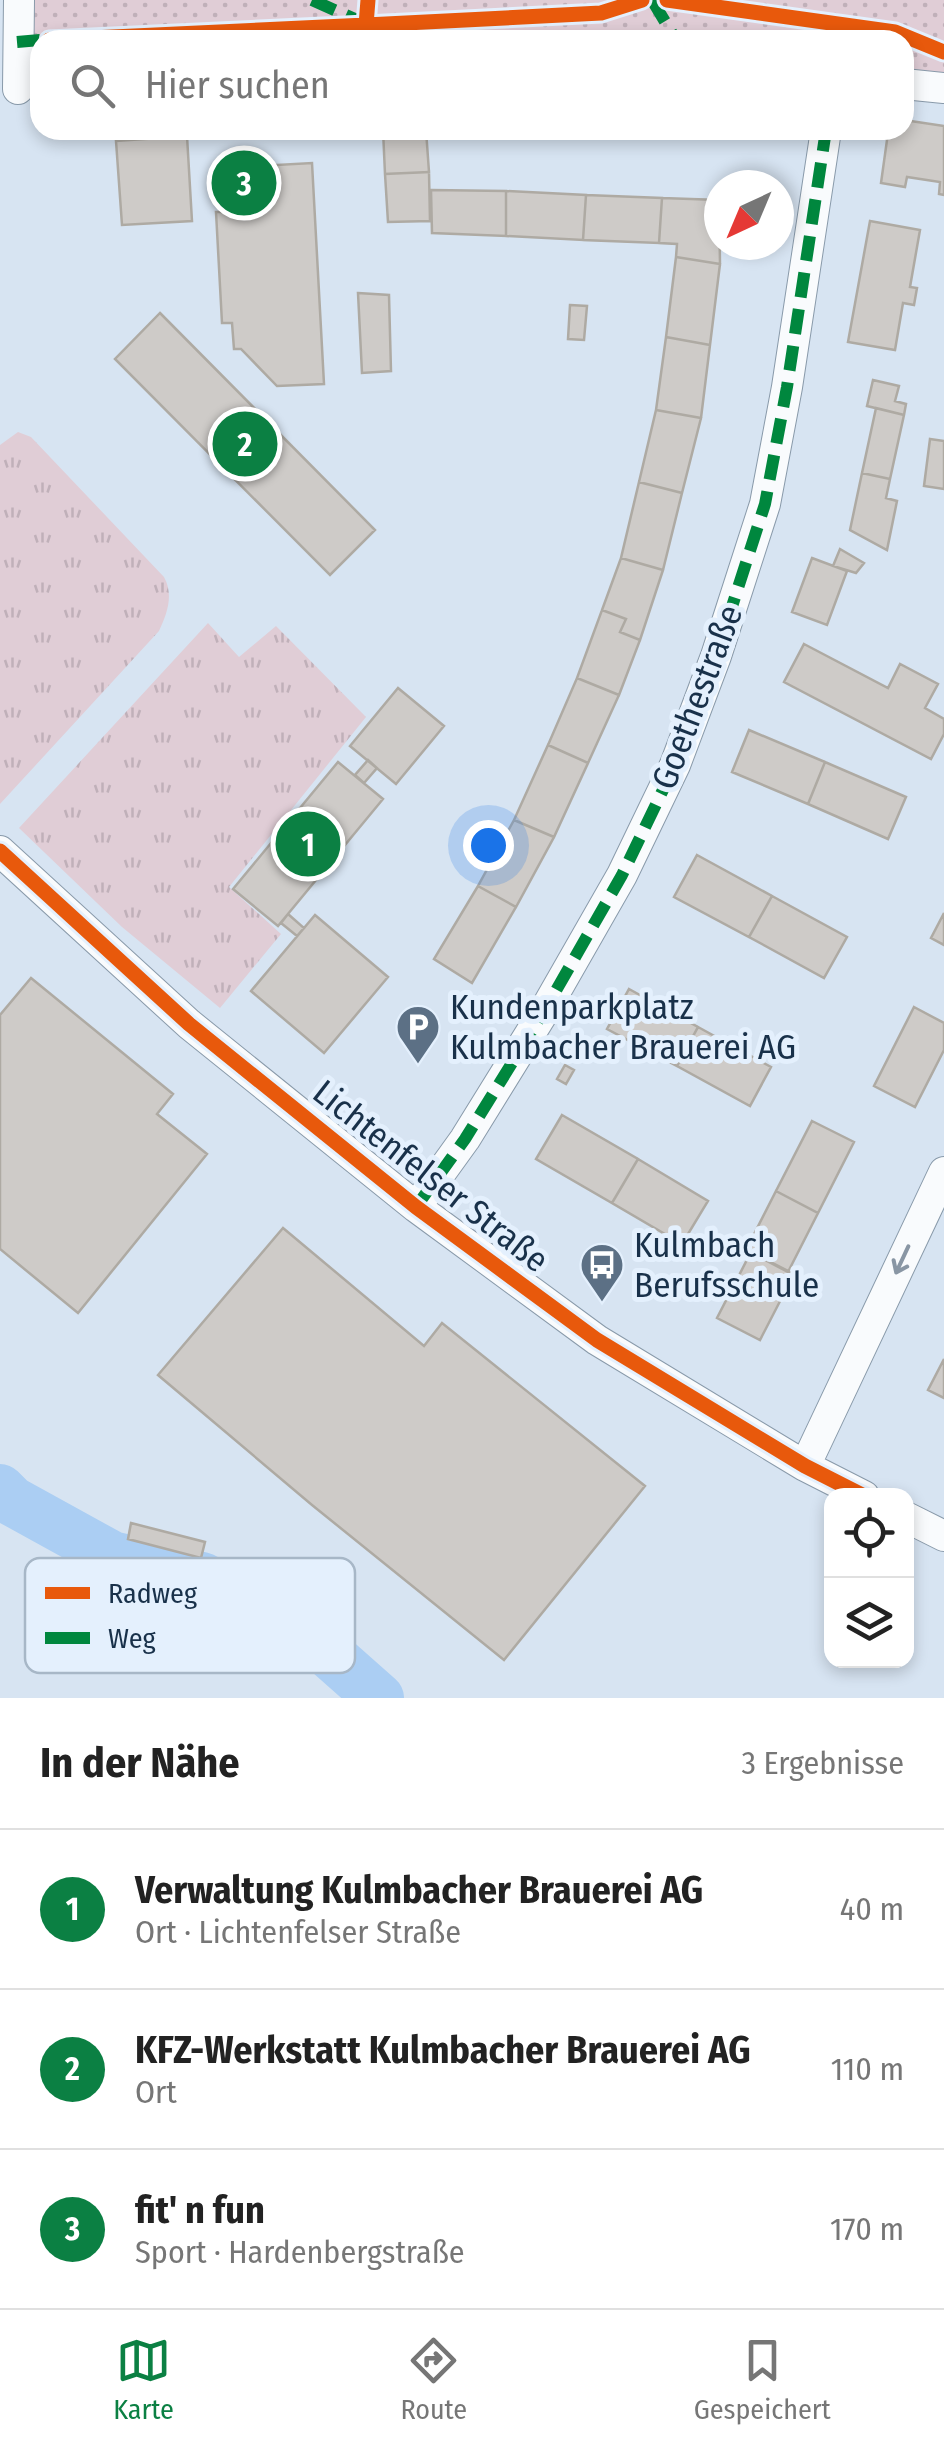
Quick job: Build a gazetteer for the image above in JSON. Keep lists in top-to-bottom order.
{
  "streets": {
    "street": ["Goethestraße", "Lichtenfelser Straße"]
  },
  "crossings": [
    ["Goethestraße", "Lichtenfelser Straße"]
  ],
  "places": {
    "parking": ["Kundenparkplatz Kulmbacher Brauerei AG"],
    "bus stop": ["Kulmbach Berufsschule"]
  },
  "legend": ["Radweg", "Weg"],
  "north": "bottom left",
  "page": {
    "search": "Hier suchen",
    "pins": ["3", "2", "1"],
    "heading": ["In der Nähe", "3 Ergebnisse"],
    "list": [
      {
        "mark": "1",
        "name": "Verwaltung Kulmbacher Brauerei AG",
        "note": "Ort · Lichtenfelser Straße",
        "value": "40 m"
      },
      {
        "mark": "2",
        "name": "KFZ-Werkstatt Kulmbacher Brauerei AG",
        "note": "Ort",
        "value": "110 m"
      },
      {
        "mark": "3",
        "name": "fit' n fun",
        "note": "Sport · Hardenbergstraße",
        "value": "170 m"
      }
    ],
    "nav": ["Karte", "Route", "Gespeichert"]
  }
}
